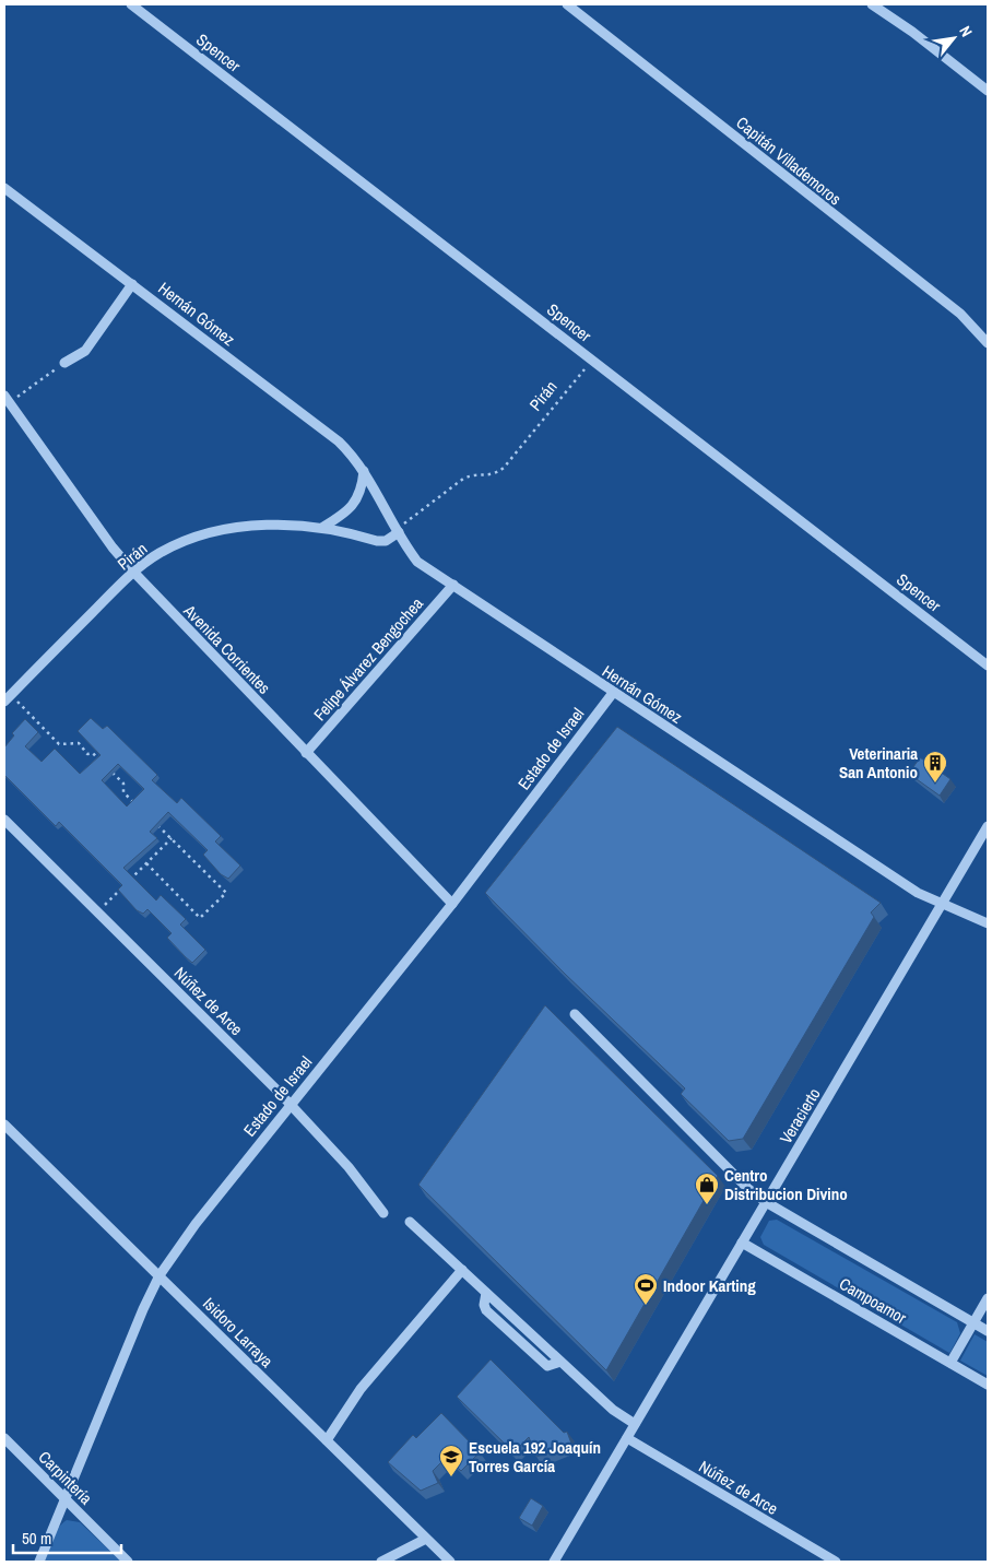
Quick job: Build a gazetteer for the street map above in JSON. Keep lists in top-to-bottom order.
{
  "streets": {
    "street": [
      "Spencer",
      "Capitán Villademoros",
      "Hernán Gómez",
      "Pirán",
      "Avenida Corrientes",
      "Felipe Álvarez Bengochea",
      "Estado de Israel",
      "Núñez de Arce",
      "Veracierto",
      "Campoamor",
      "Isidoro Larraya",
      "Carpintería"
    ]
  },
  "crossings": [
    ["Spencer", "Pirán"],
    ["Hernán Gómez", "Pirán"],
    ["Hernán Gómez", "Felipe Álvarez Bengochea"],
    ["Hernán Gómez", "Estado de Israel"],
    ["Hernán Gómez", "Veracierto"],
    ["Pirán", "Avenida Corrientes"],
    ["Avenida Corrientes", "Felipe Álvarez Bengochea"],
    ["Avenida Corrientes", "Estado de Israel"],
    ["Estado de Israel", "Núñez de Arce"],
    ["Estado de Israel", "Isidoro Larraya"],
    ["Estado de Israel", "Carpintería"],
    ["Núñez de Arce", "Veracierto"],
    ["Veracierto", "Campoamor"]
  ],
  "places": {
    "building": ["Veterinaria San Antonio"],
    "shop": ["Centro Distribucion Divino"],
    "sports": ["Indoor Karting"],
    "school or university": ["Escuela 192 Joaquín Torres García"]
  },
  "scale_bar": "50 m",
  "north": "top right"
}
